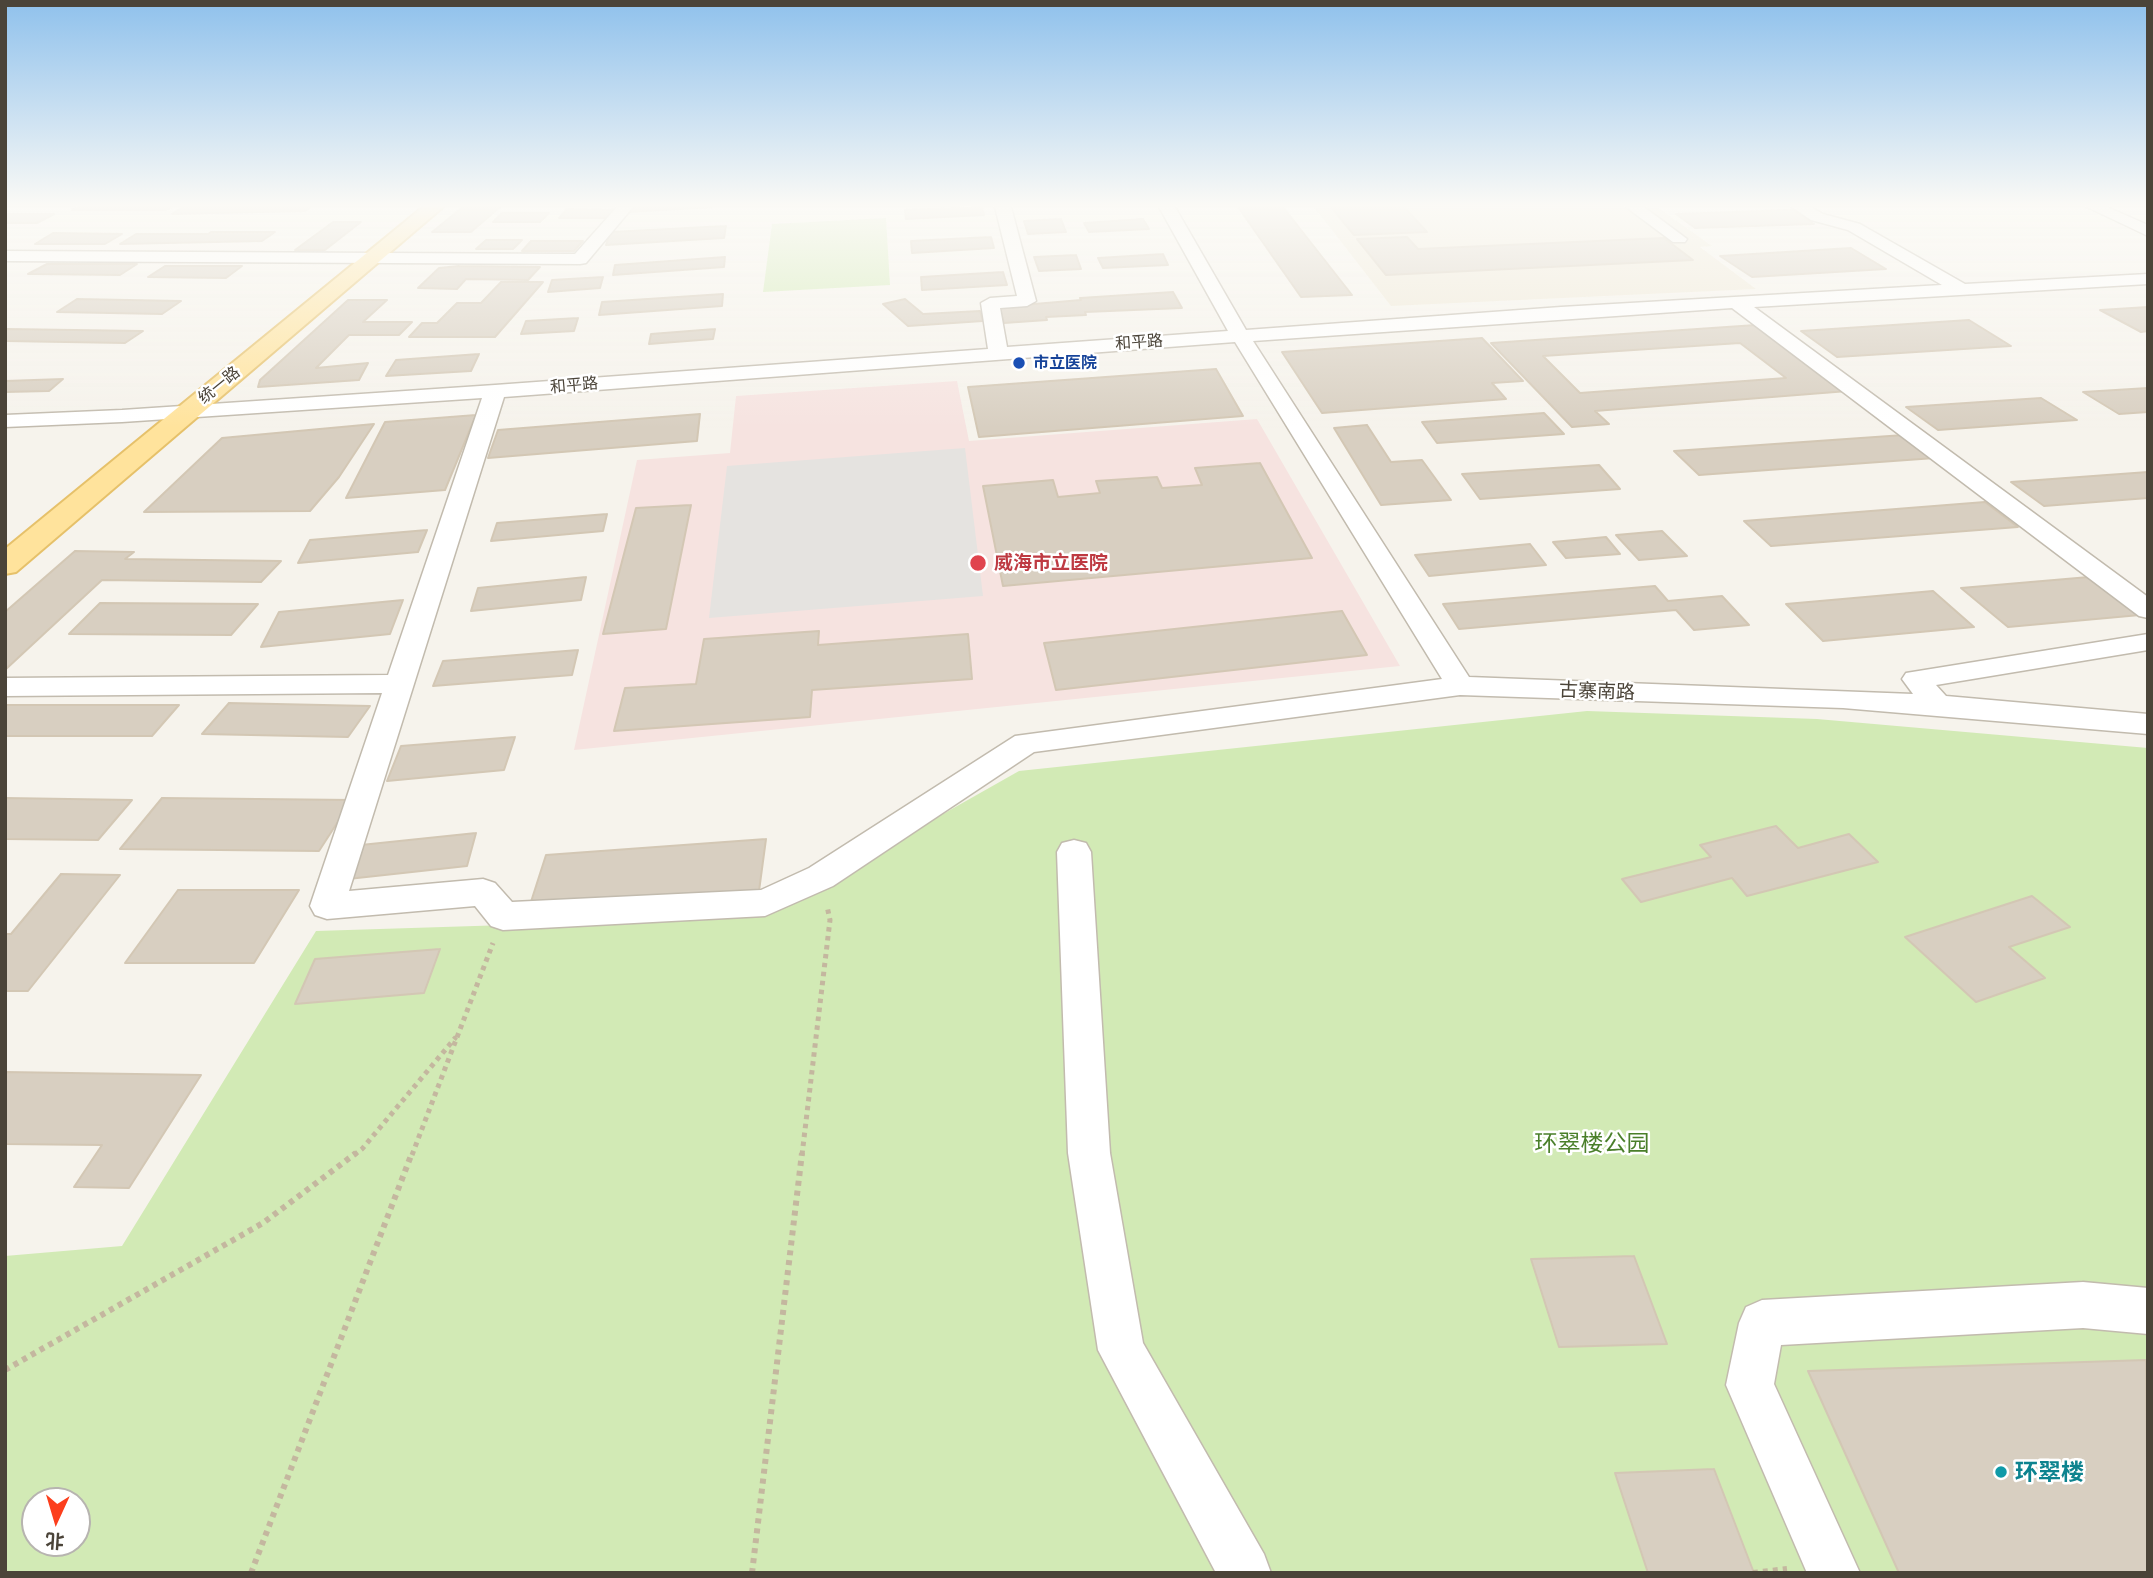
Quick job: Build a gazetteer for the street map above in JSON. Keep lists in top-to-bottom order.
{
  "streets": {
    "main road": ["统一路"],
    "street": ["和平路", "古寨南路"]
  },
  "crossings": [
    ["和平路", "统一路"]
  ],
  "parks": ["环翠楼公园"],
  "places": ["市立医院", "威海市立医院", "环翠楼"],
  "north": "bottom"
}
